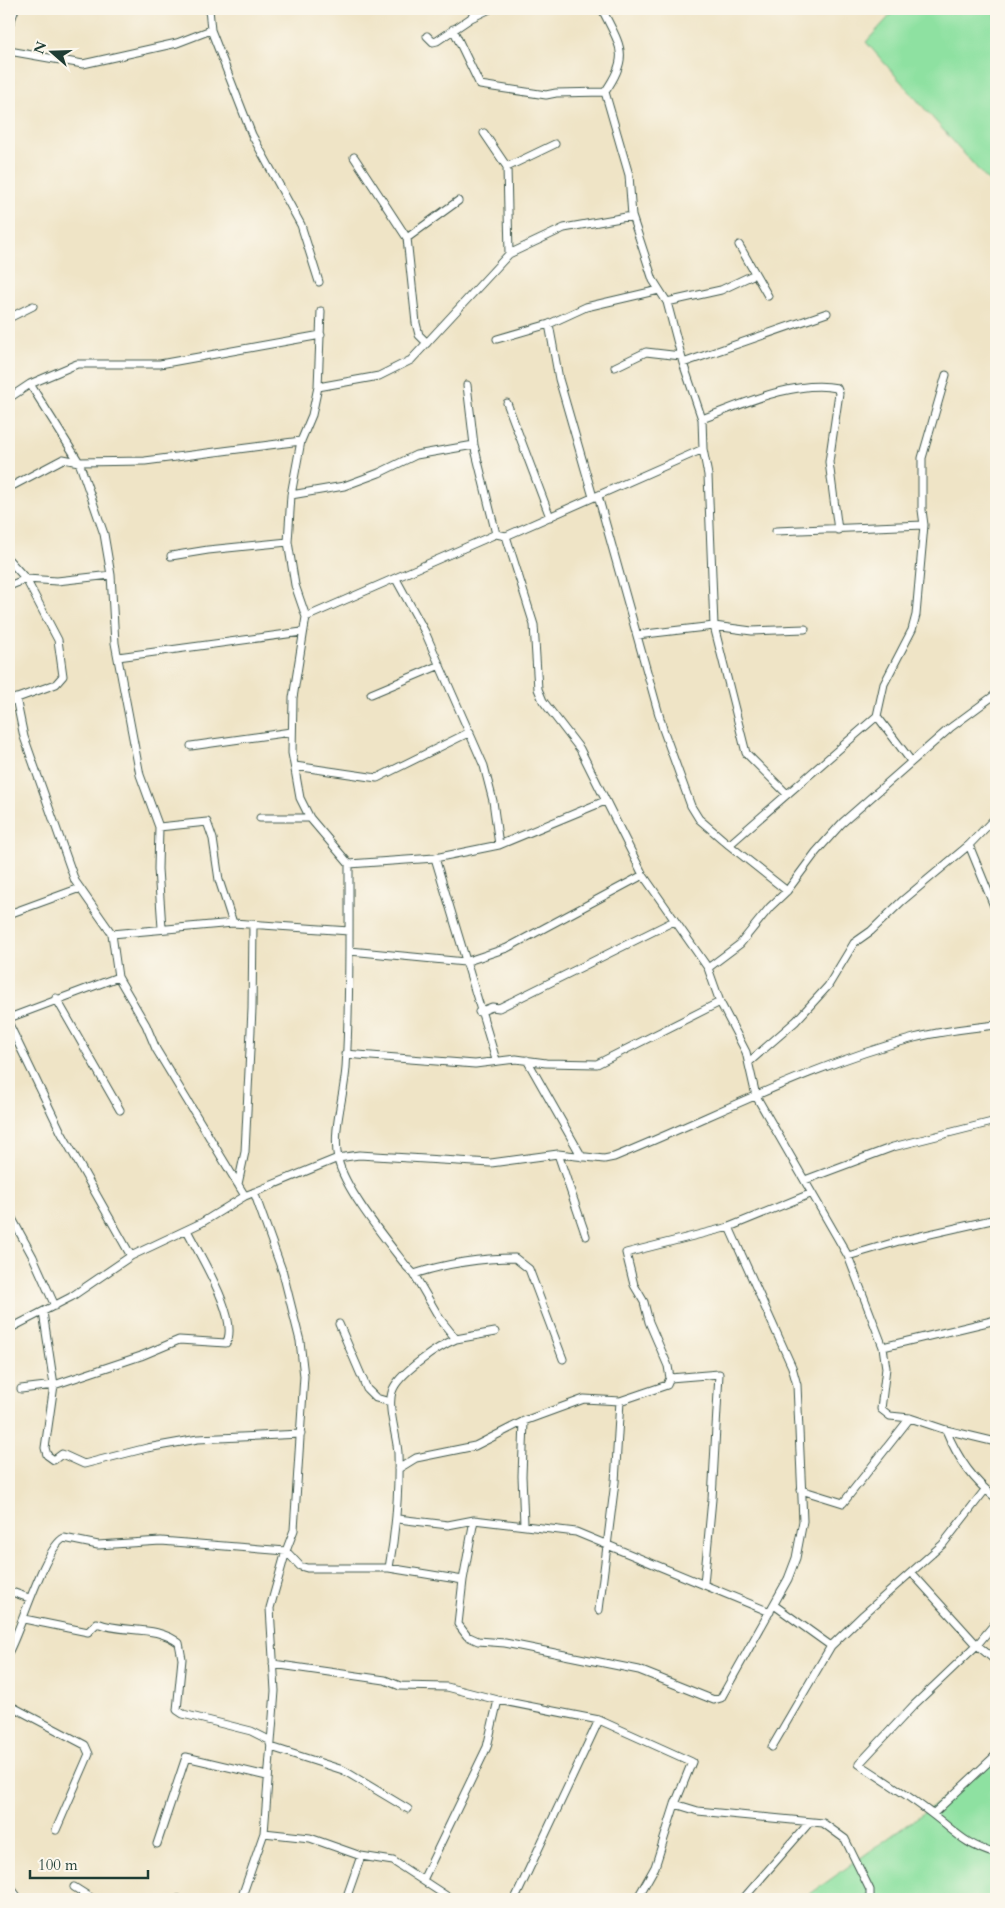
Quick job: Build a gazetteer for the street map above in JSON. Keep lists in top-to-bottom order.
{
  "scale_bar": "100 m",
  "north": "left"
}
